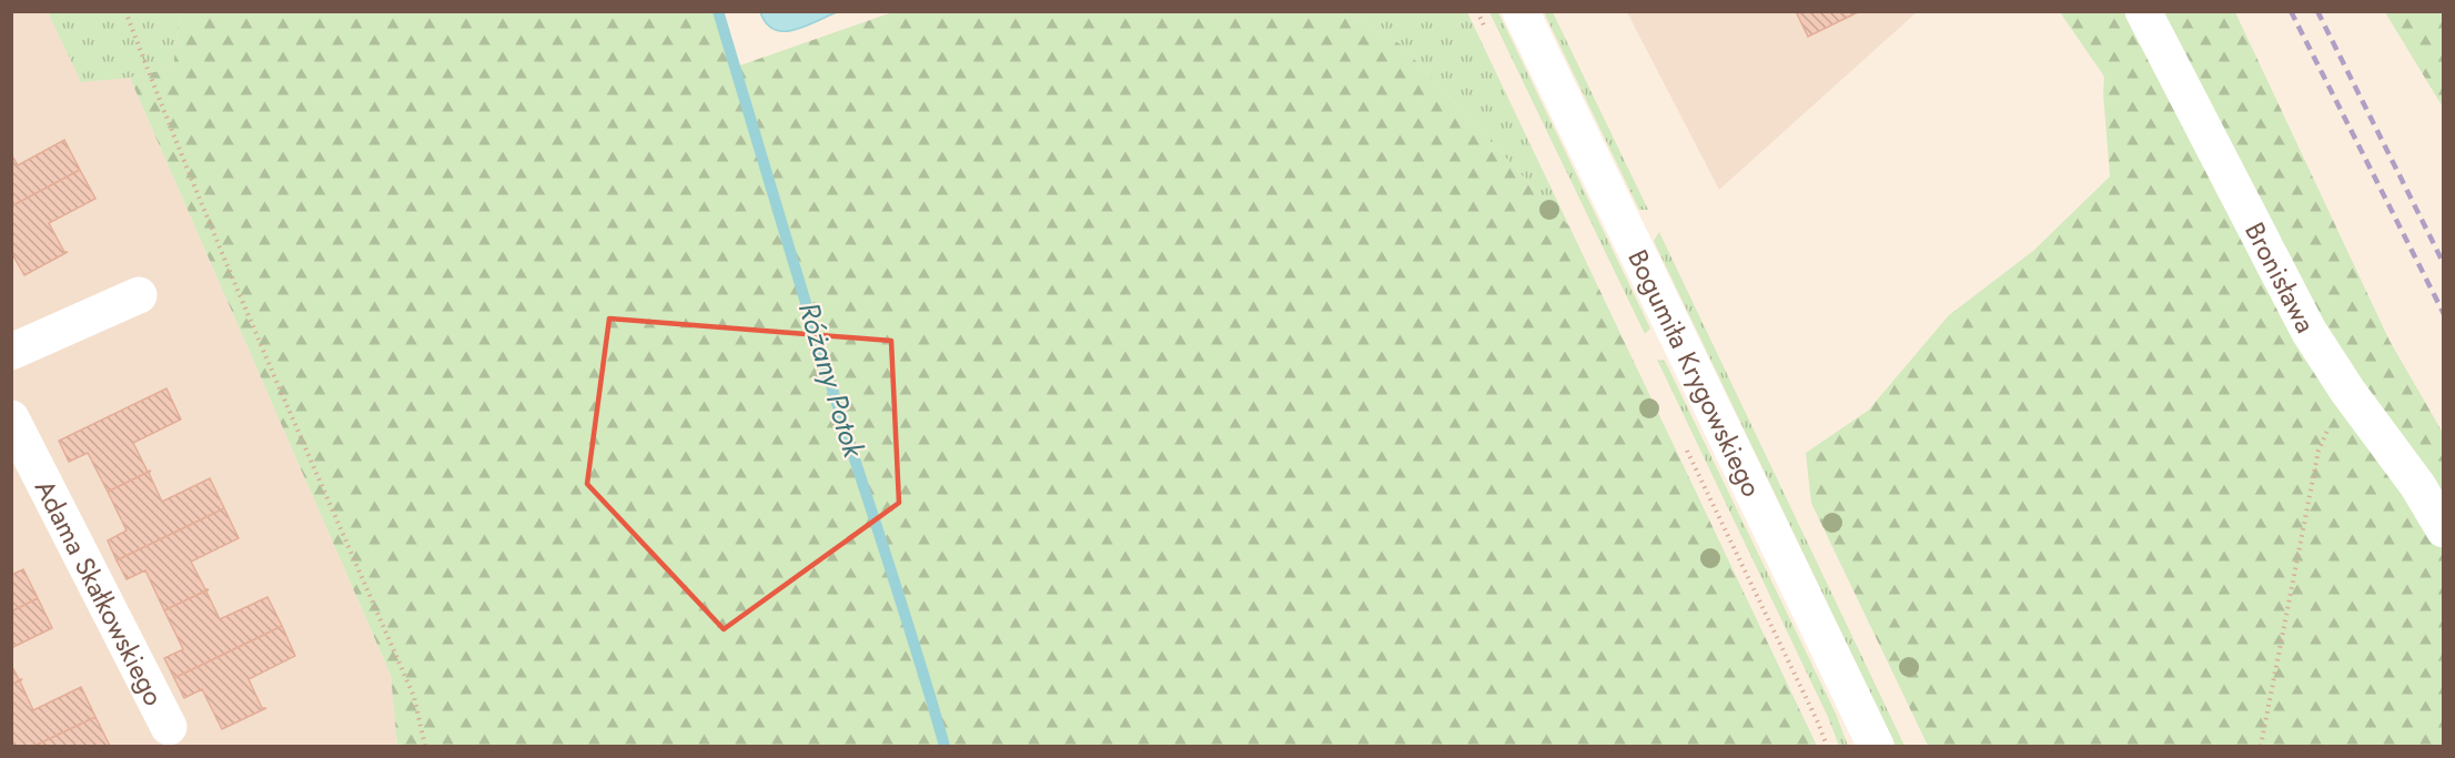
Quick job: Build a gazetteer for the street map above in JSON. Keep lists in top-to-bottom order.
{
  "streets": {
    "street": ["Bronisława", "Bogumiła Krygowskiego", "Adama Skałkowskiego"]
  },
  "water": ["Różany Potok"]
}
